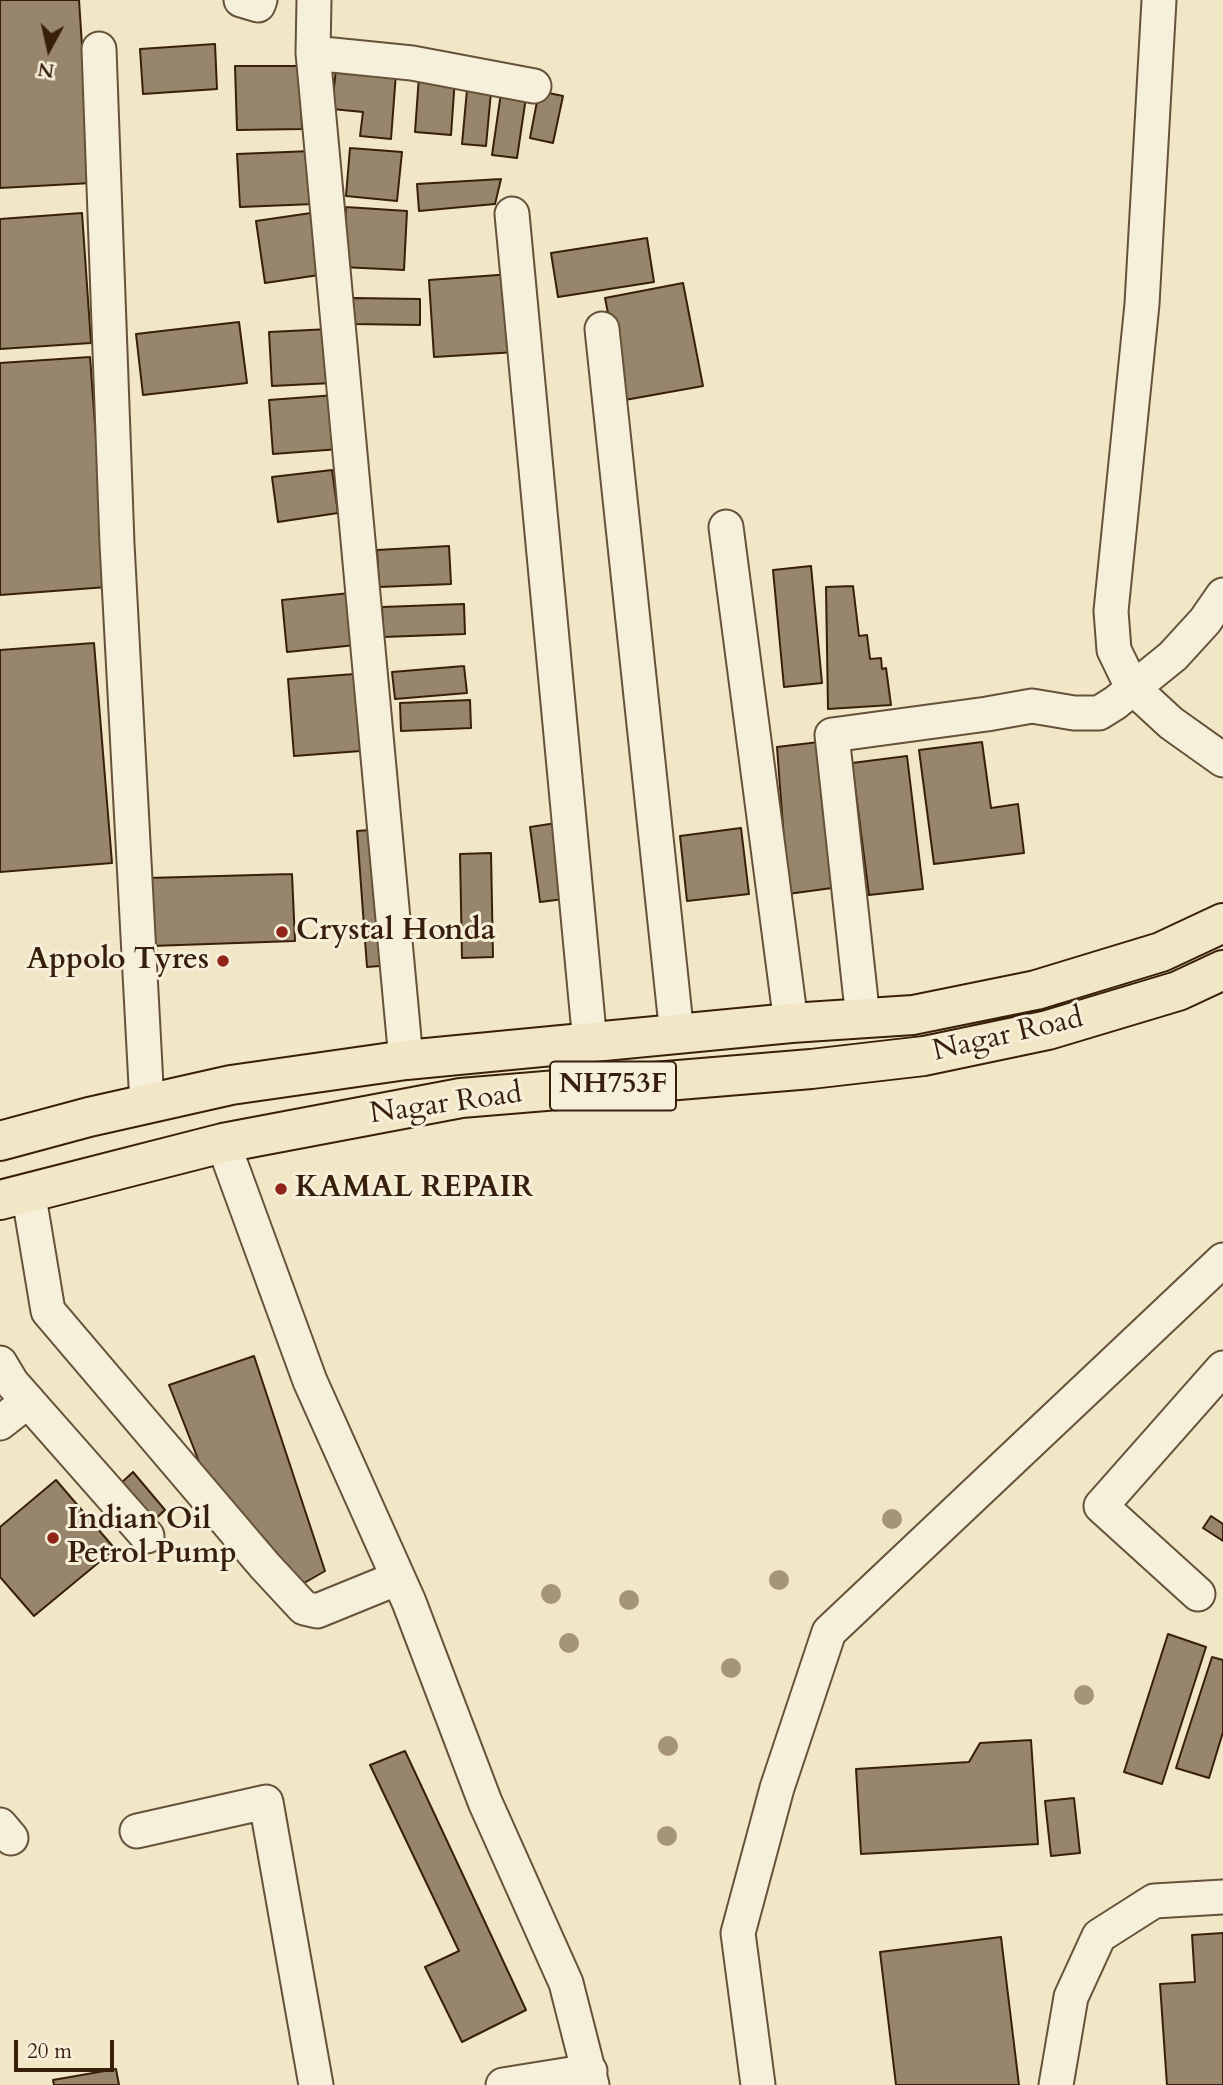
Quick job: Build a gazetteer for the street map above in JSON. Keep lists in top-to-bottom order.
{
  "streets": {
    "highway": ["Nagar Road", "NH753F"]
  },
  "places": [
    "Crystal Honda",
    "Appolo Tyres",
    "KAMAL REPAIR",
    "Indian Oil Petrol Pump"
  ],
  "scale_bar": "20 m",
  "north": "bottom"
}
